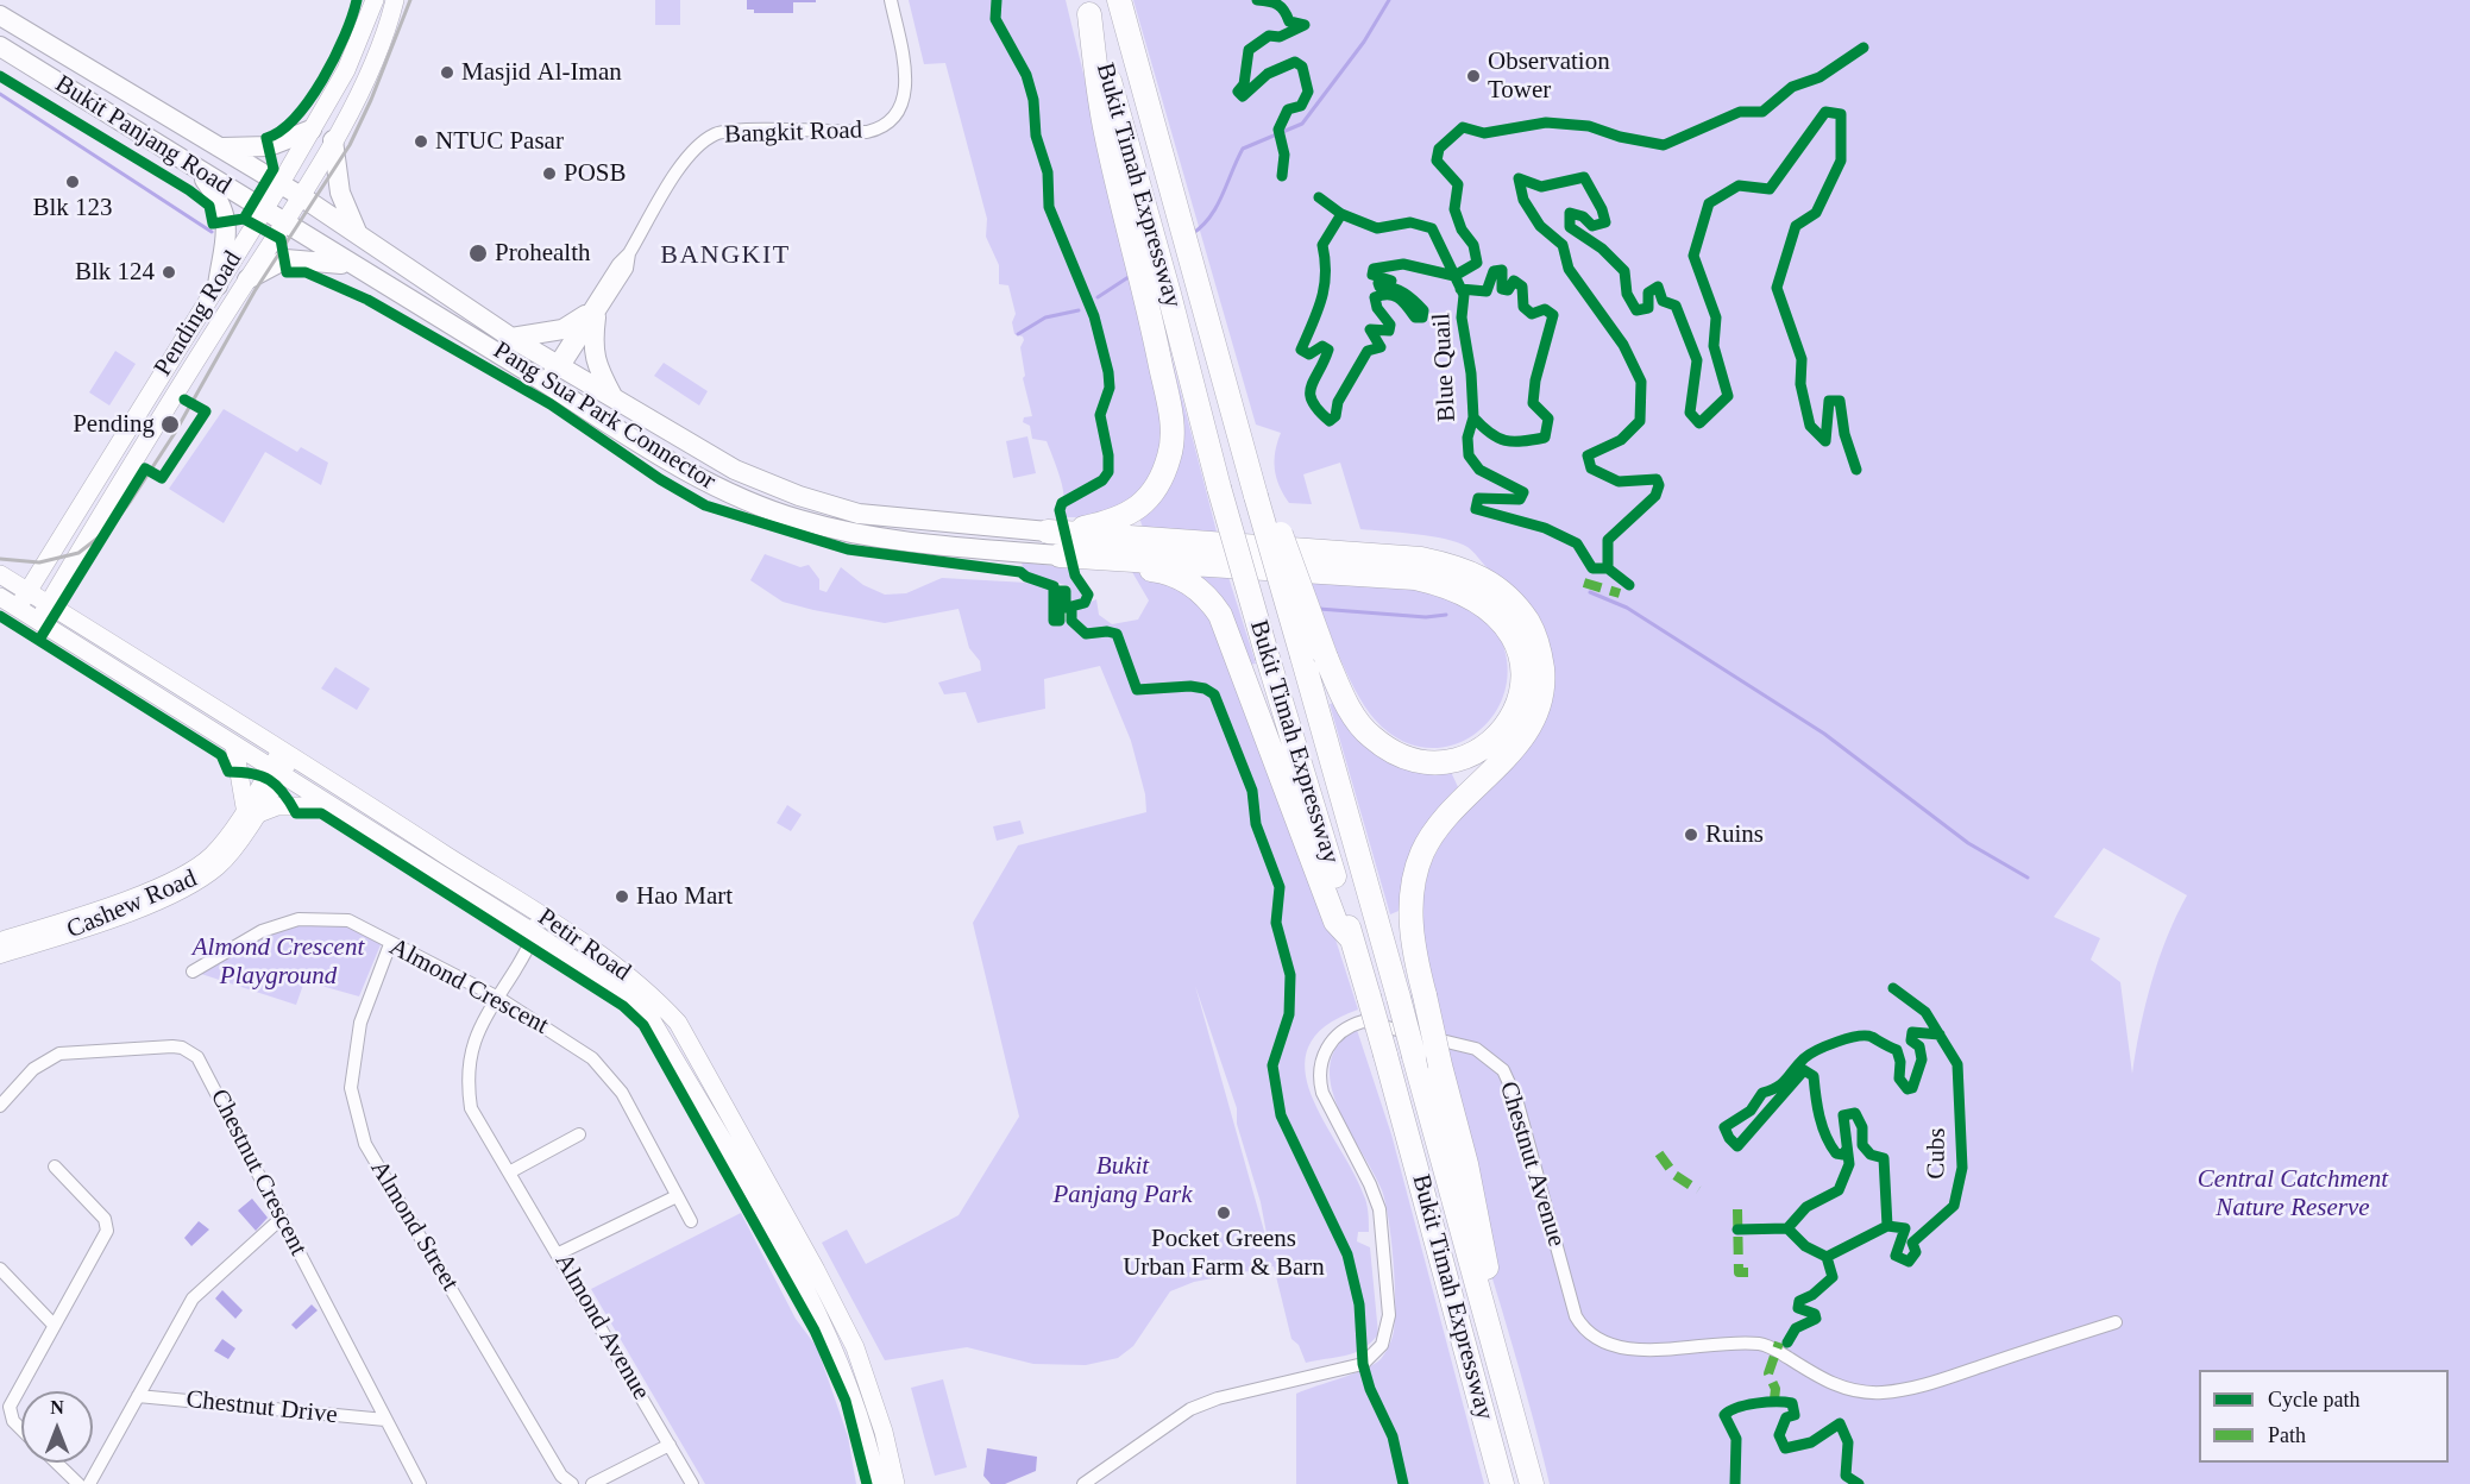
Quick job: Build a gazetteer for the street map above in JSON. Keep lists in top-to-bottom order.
{
  "streets": {
    "highway": ["Bukit Timah Expressway"],
    "main road": ["Bukit Panjang Road", "Pending Road", "Petir Road"],
    "street": [
      "Bangkit Road",
      "Cashew Road",
      "Almond Crescent",
      "Chestnut Avenue",
      "Chestnut Crescent",
      "Almond Street",
      "Almond Avenue",
      "Chestnut Drive"
    ],
    "cycle path": ["Blue Quail", "Pang Sua Park Connector", "Cubs"]
  },
  "crossings": [
    ["Bangkit Road", "Bukit Panjang Road"],
    ["Bukit Panjang Road", "Pending Road"],
    ["Pending Road", "Petir Road"],
    ["Cashew Road", "Petir Road"],
    ["Petir Road", "Almond Avenue"],
    ["Almond Crescent", "Almond Street"],
    ["Almond Crescent", "Almond Avenue"],
    ["Chestnut Crescent", "Chestnut Drive"]
  ],
  "districts": ["BANGKIT"],
  "parks": ["Almond Crescent Playground", "Bukit Panjang Park", "Central Catchment Nature Reserve"],
  "places": [
    "Masjid Al-Iman",
    "Observation Tower",
    "NTUC Pasar",
    "POSB",
    "Blk 123",
    "Prohealth",
    "Blk 124",
    "Pending",
    "Ruins",
    "Hao Mart",
    "Pocket Greens Urban Farm & Barn"
  ],
  "legend": ["Cycle path", "Path"],
  "north": "top"
}
